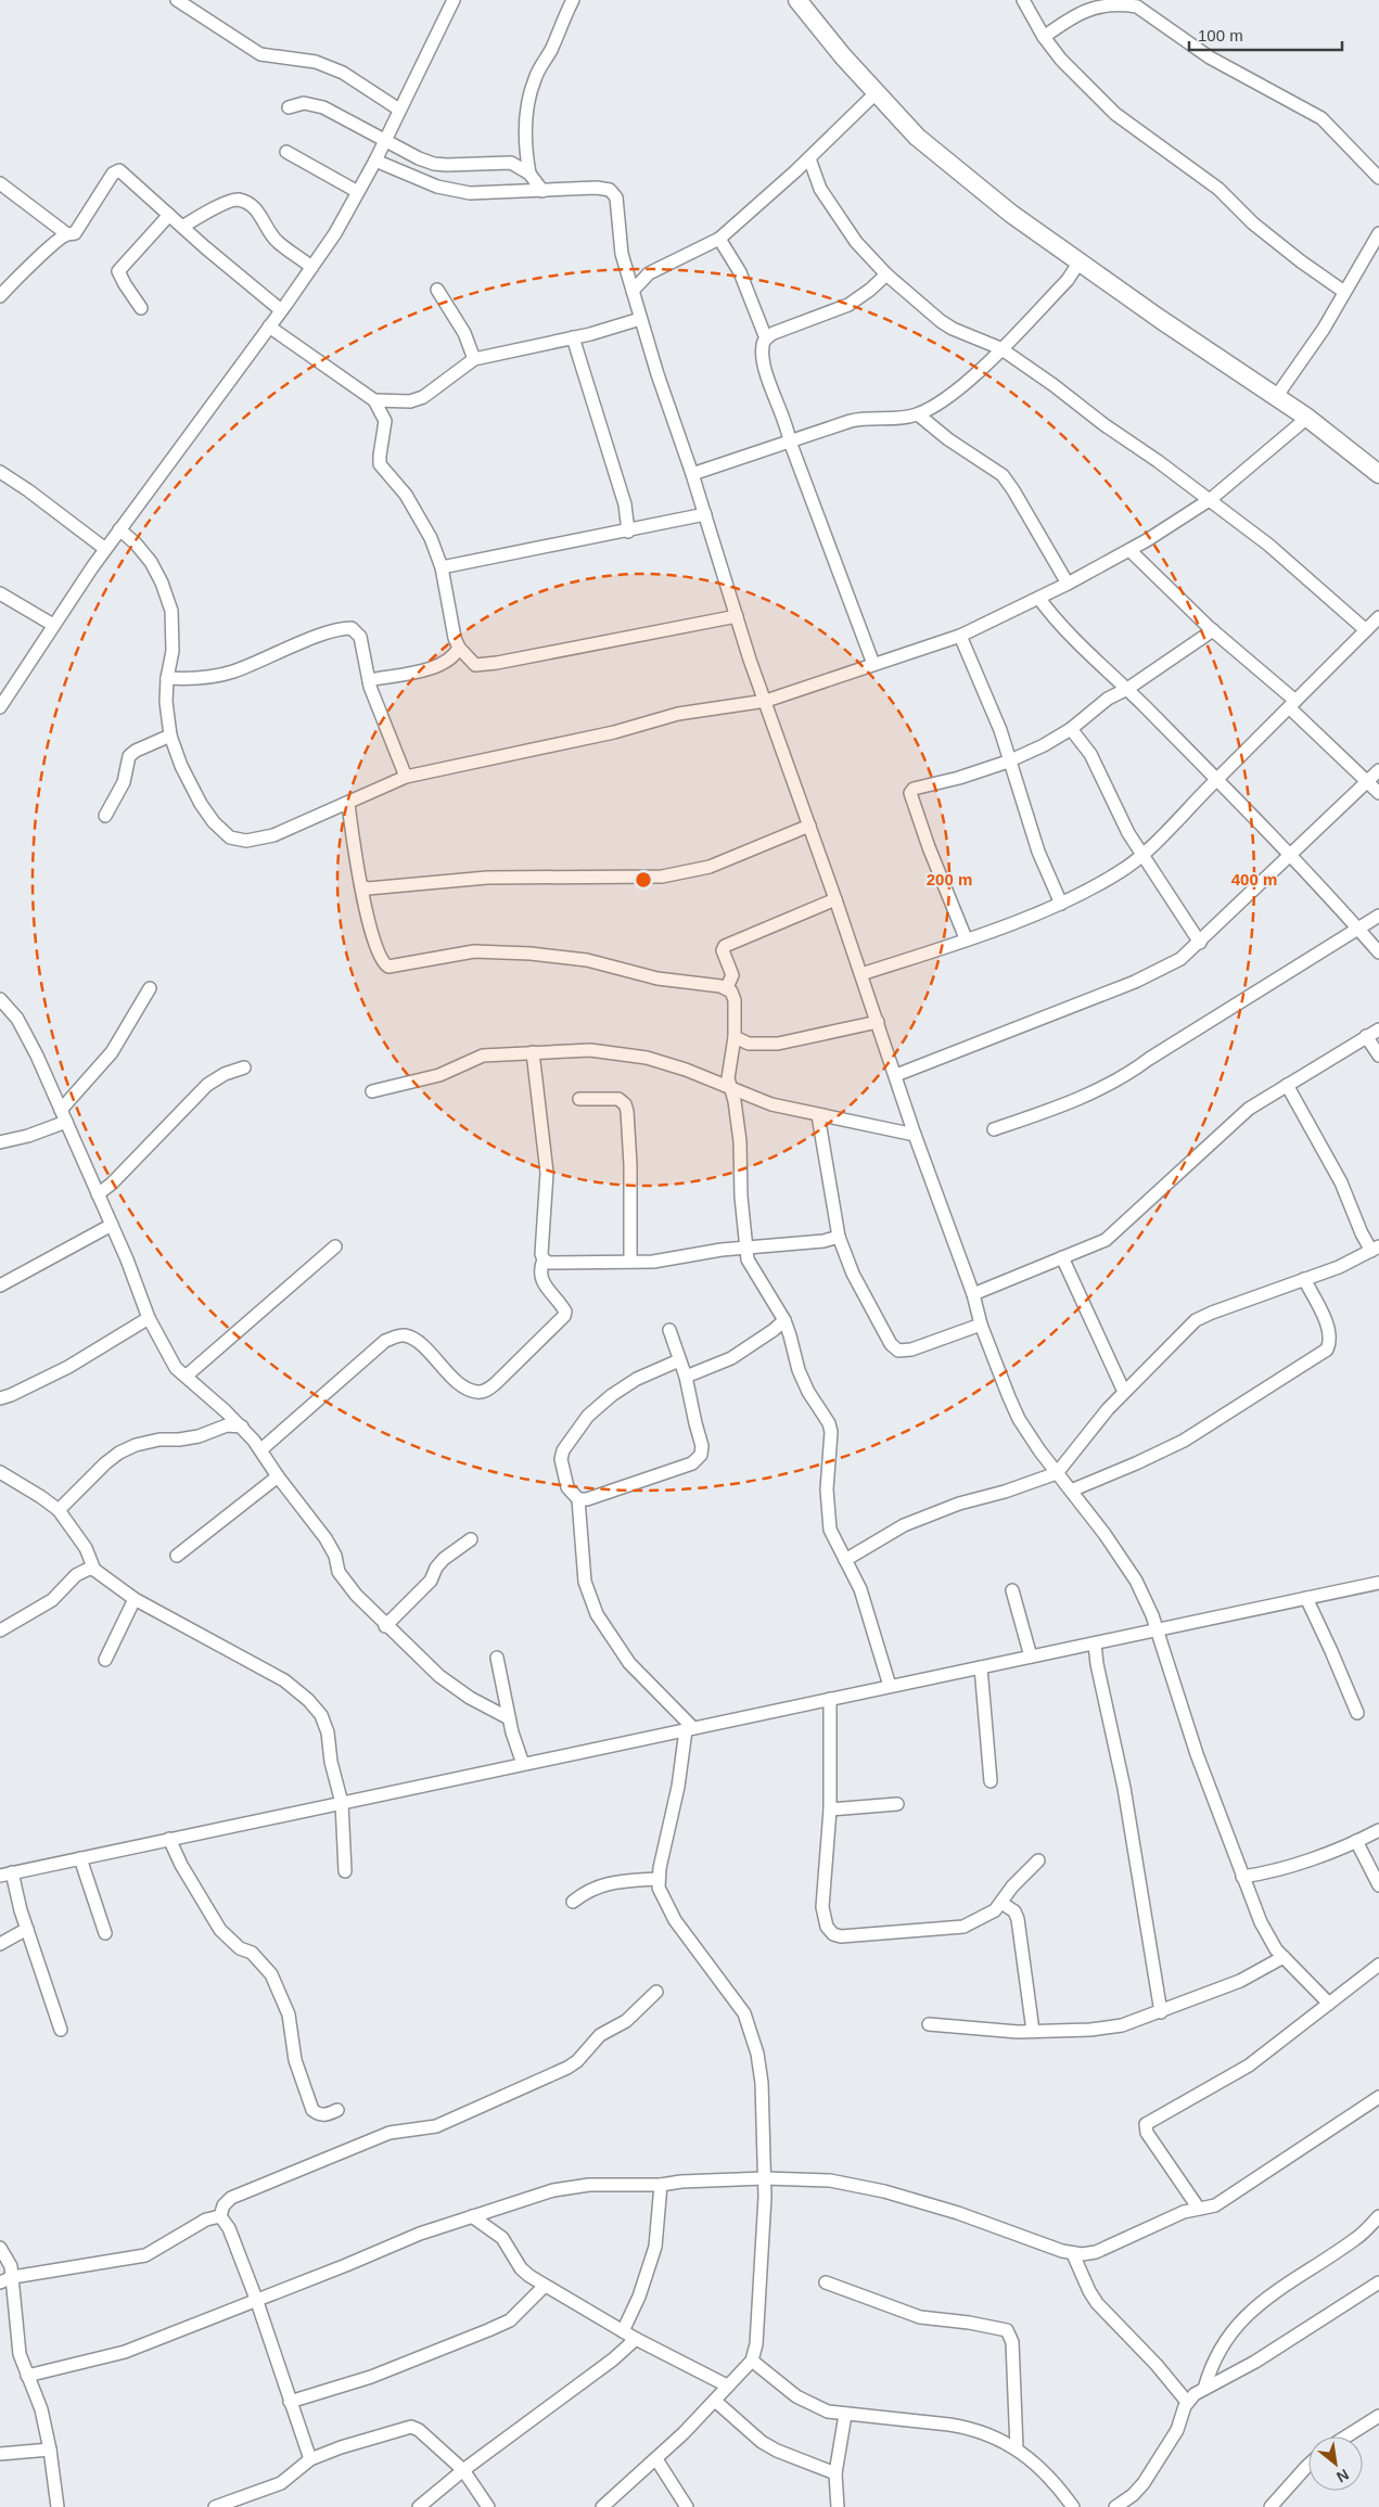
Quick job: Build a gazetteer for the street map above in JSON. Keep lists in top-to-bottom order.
{
  "scale_bar": "100 m",
  "north": "bottom right",
  "rings": ["200 m", "400 m"]
}
